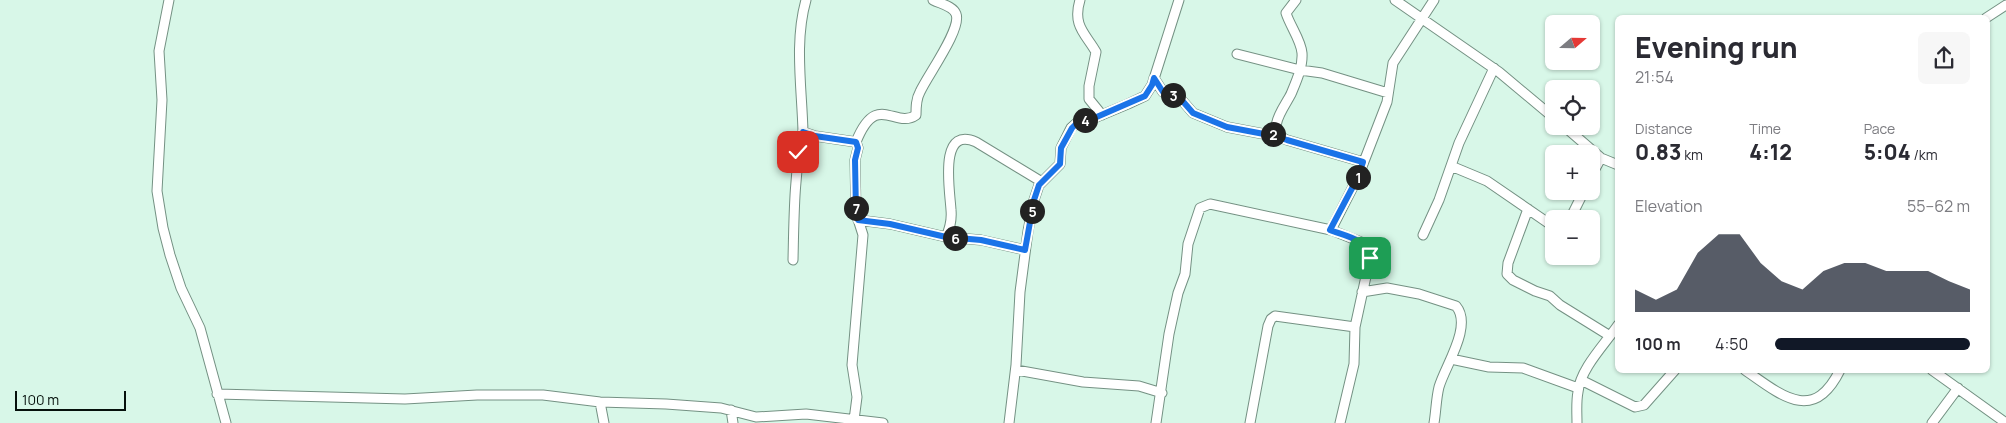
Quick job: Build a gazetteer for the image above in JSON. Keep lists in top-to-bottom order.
{
  "scale_bar": "100 m",
  "north": "right",
  "page": {
    "map_buttons": ["+", "−"],
    "heading": ["Evening run", "21:54"],
    "pins": [
      "3",
      "4",
      "2",
      "1",
      "7",
      "5",
      "6"
    ],
    "stats": [
      ["Distance", "0.83 km"],
      ["Time", "4:12"],
      ["Pace", "5:04 /km"]
    ],
    "chart": ["Elevation", "55–62 m"],
    "list": [
      {
        "name": "100 m",
        "note": "4:50"
      }
    ],
    "scale": "100 m"
  }
}
